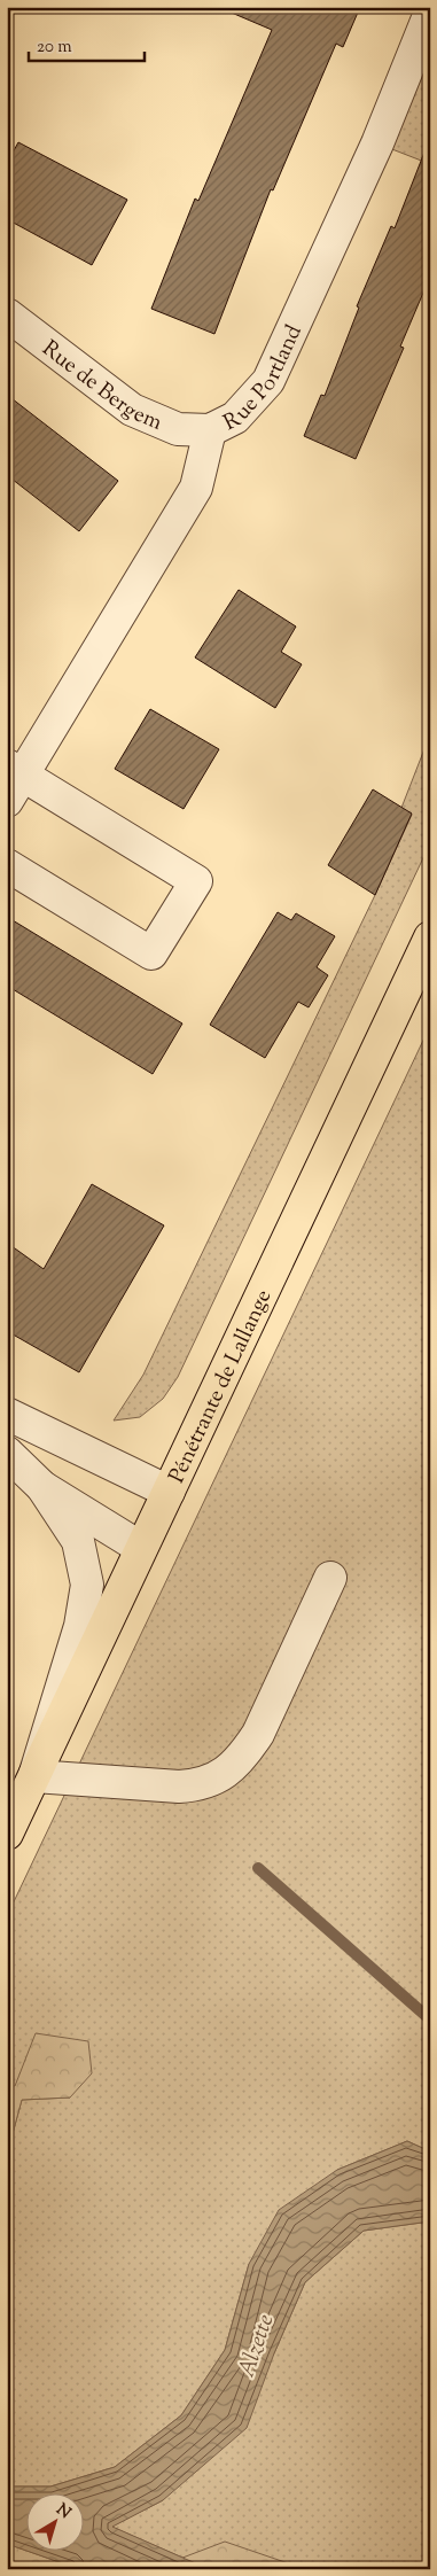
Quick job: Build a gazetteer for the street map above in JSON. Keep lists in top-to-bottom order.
{
  "streets": {
    "main road": ["Pénétrante de Lallange"],
    "street": ["Rue Portland", "Rue de Bergem"]
  },
  "crossings": [
    ["Rue Portland", "Rue de Bergem"]
  ],
  "water": ["Alzette"],
  "scale_bar": "20 m",
  "north": "top right"
}
